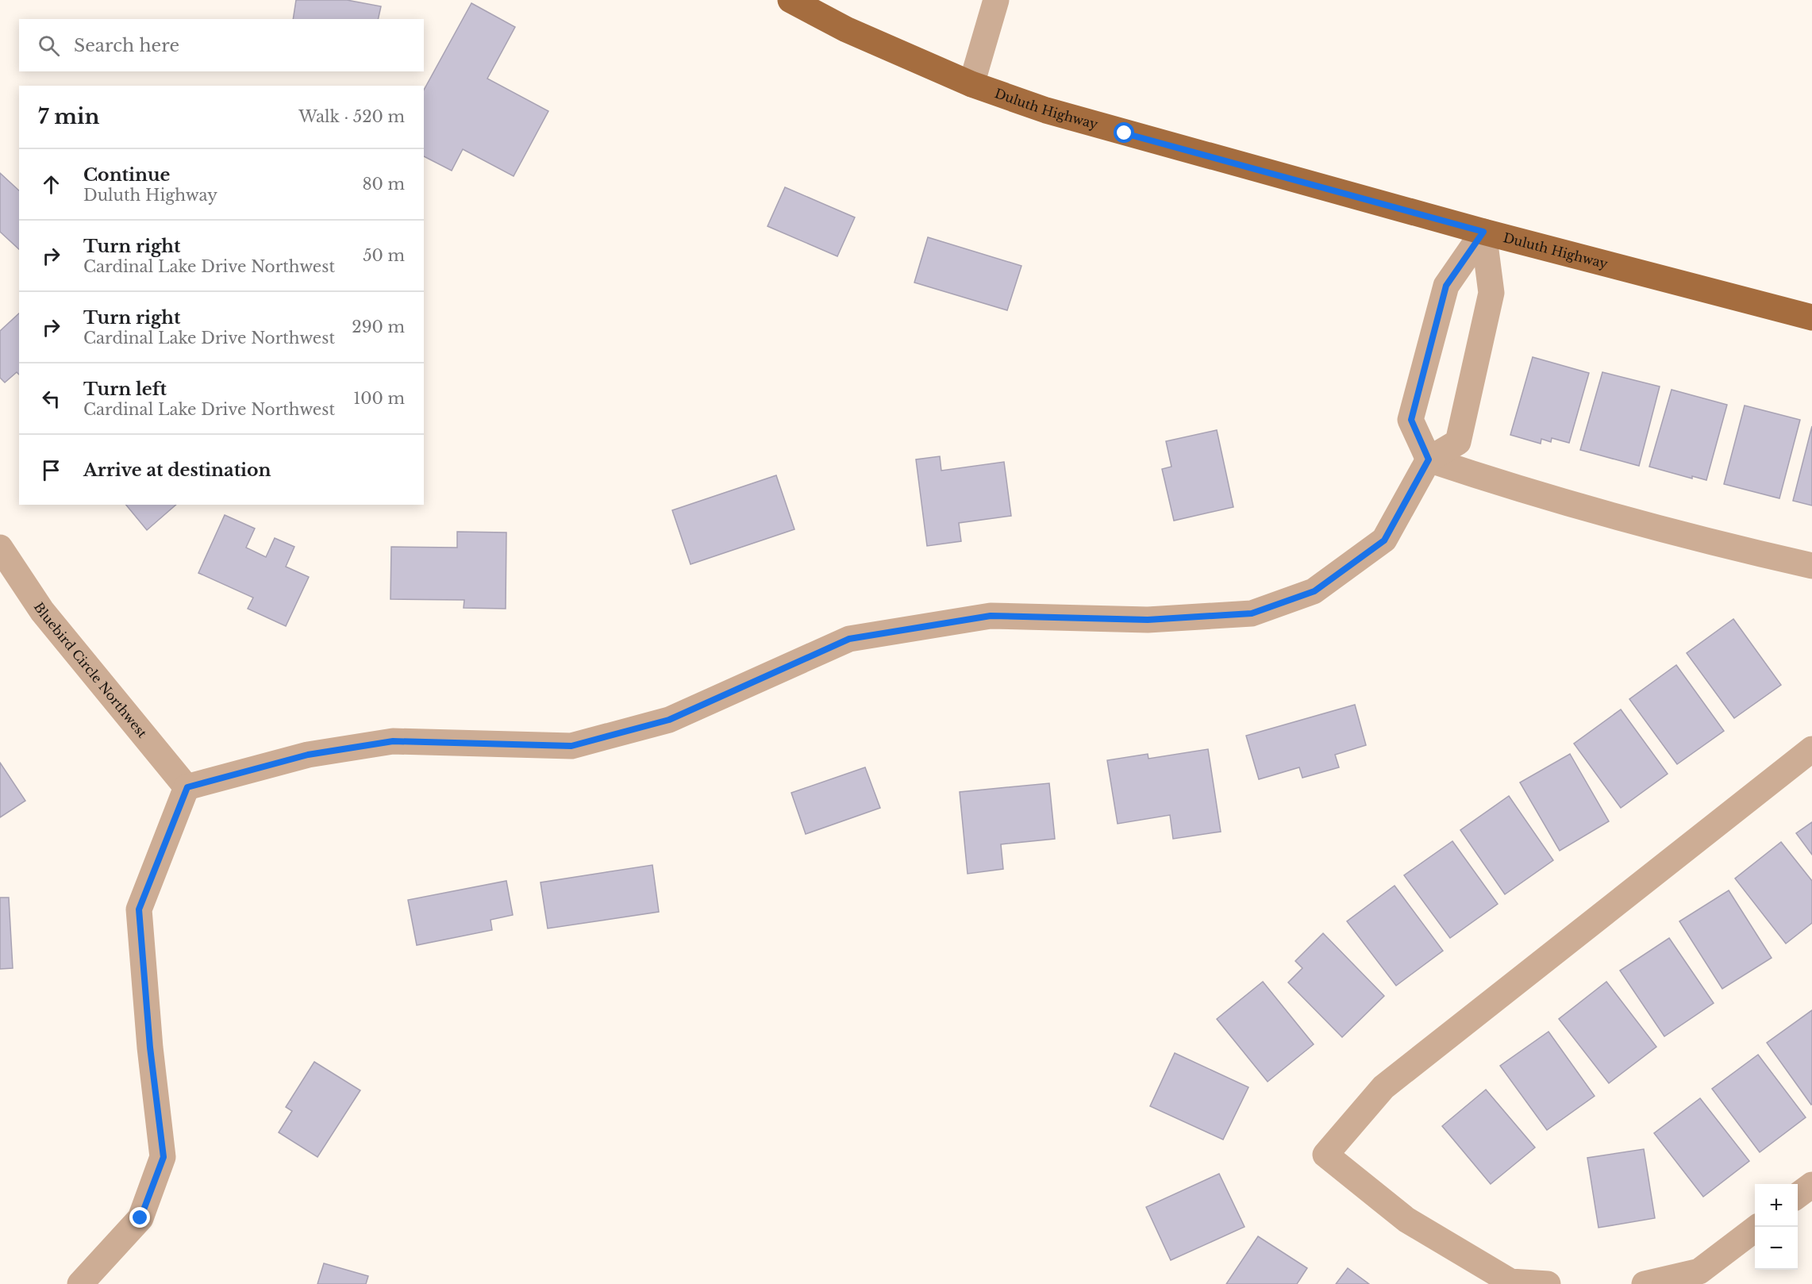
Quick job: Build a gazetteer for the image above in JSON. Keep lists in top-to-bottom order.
{
  "streets": {
    "main road": ["Duluth Highway"],
    "street": ["Bluebird Circle Northwest"]
  },
  "page": {
    "search": "Search here",
    "heading": ["7 min", "Walk · 520 m"],
    "list": [
      ["Continue", "Duluth Highway", "80 m"],
      ["Turn right", "Cardinal Lake Drive Northwest", "50 m"],
      ["Turn right", "Cardinal Lake Drive Northwest", "290 m"],
      ["Turn left", "Cardinal Lake Drive Northwest", "100 m"],
      "Arrive at destination"
    ],
    "map_buttons": ["+", "−"]
  }
}
